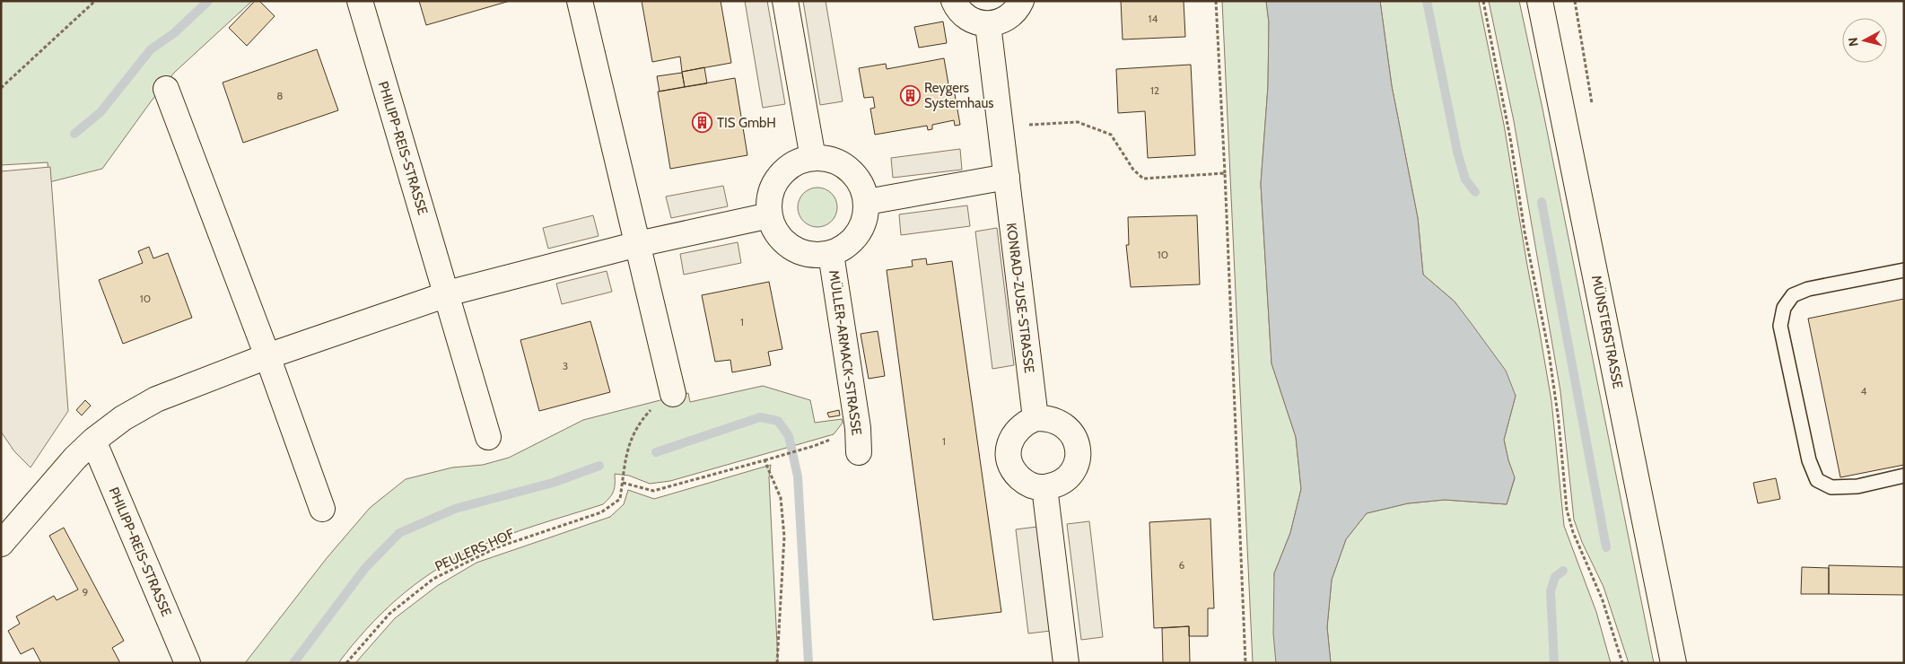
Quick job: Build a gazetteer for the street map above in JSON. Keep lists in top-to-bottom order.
{
  "streets": {
    "street": [
      "PHILIPP-REIS-STRASSE",
      "KONRAD-ZUSE-STRASSE",
      "MÜNSTERSTRASSE",
      "MÜLLER-ARMACK-STRASSE"
    ],
    "path": ["PEULERS HOF"]
  },
  "places": {
    "building": ["Reygers Systemhaus", "TIS GmbH"]
  },
  "house_numbers": [
    "14",
    "12",
    "8",
    "10",
    "10",
    "1",
    "3",
    "4",
    "1",
    "6",
    "9"
  ],
  "north": "left"
}
